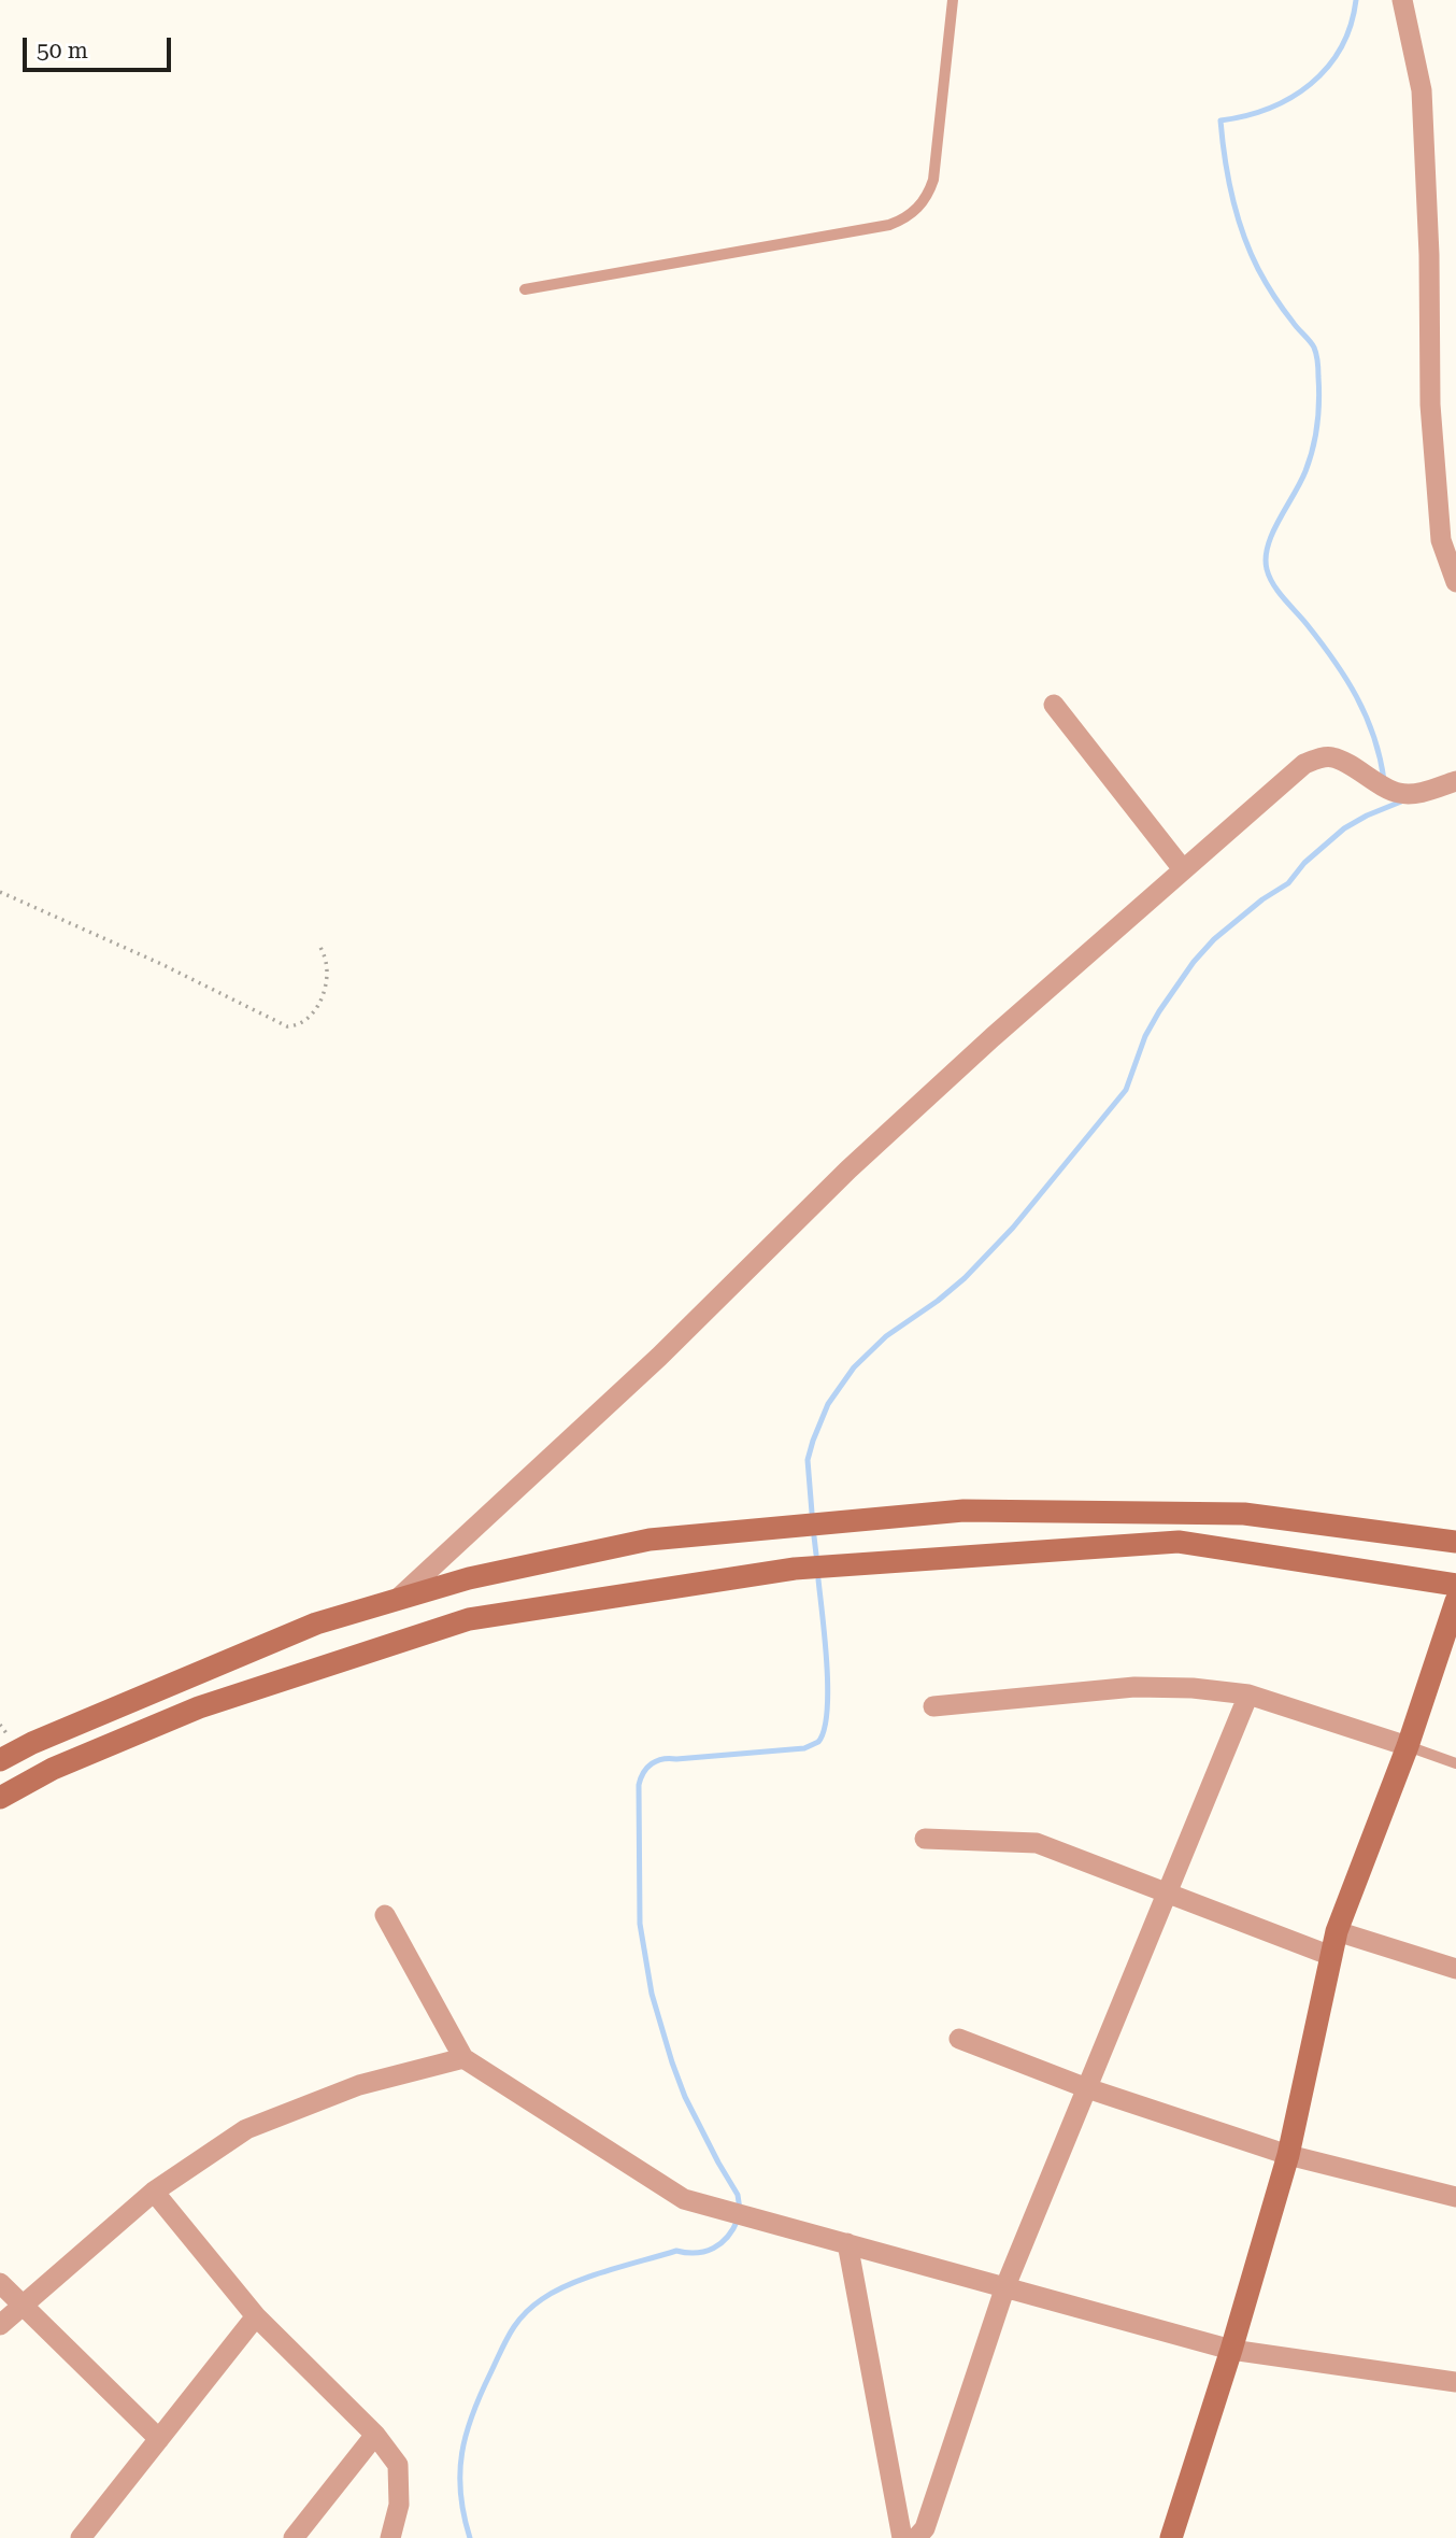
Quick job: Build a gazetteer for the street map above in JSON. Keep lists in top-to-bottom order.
{
  "scale_bar": "50 m"
}
